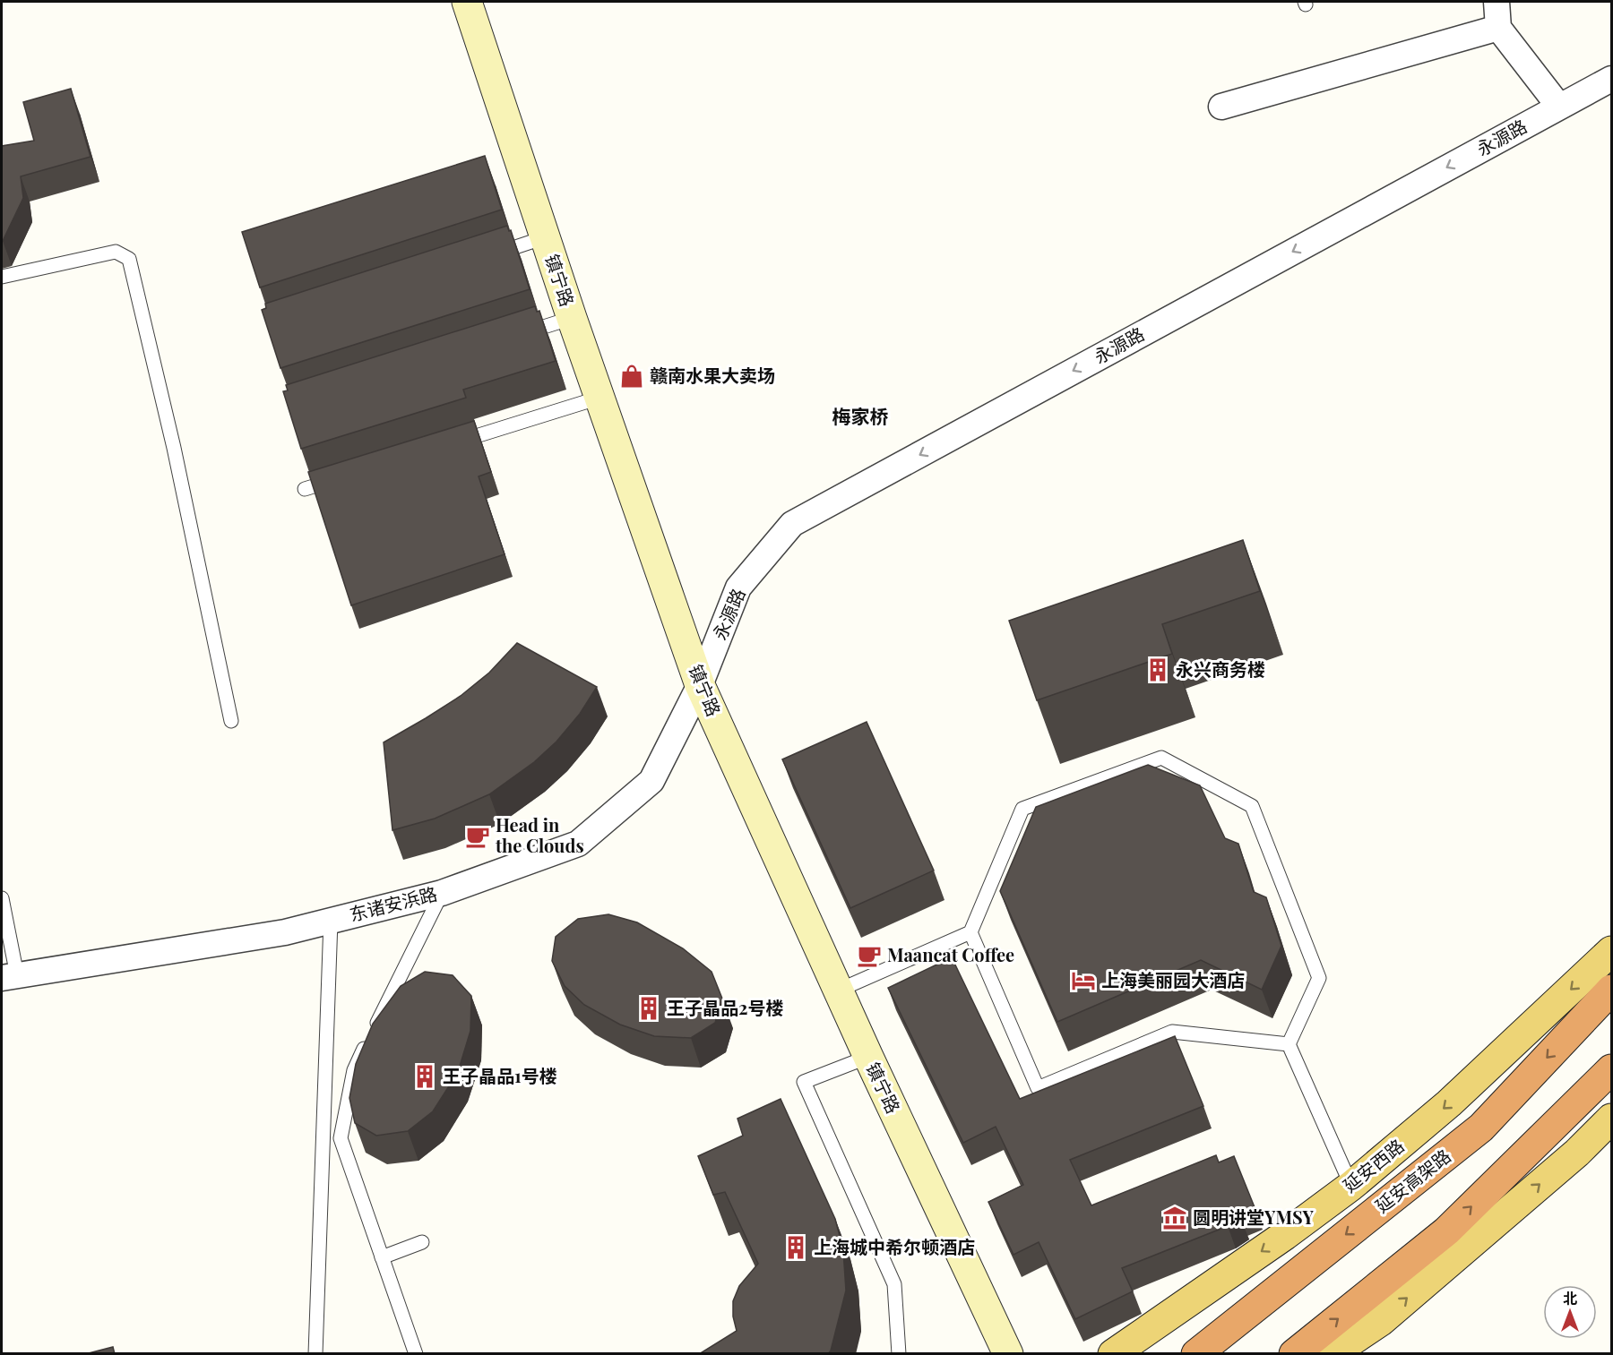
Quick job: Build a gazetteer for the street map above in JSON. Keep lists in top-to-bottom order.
{
  "streets": {
    "highway": ["延安高架路"],
    "main road": ["延安西路"],
    "street": ["永源路", "镇宁路", "东诸安浜路"]
  },
  "crossings": [
    ["永源路", "镇宁路"],
    ["永源路", "东诸安浜路"],
    ["镇宁路", "东诸安浜路"]
  ],
  "one_way": ["永源路"],
  "districts": ["梅家桥"],
  "places": {
    "shop": ["赣南水果大卖场"],
    "building": [
      "永兴商务楼",
      "王子晶品2号楼",
      "王子晶品1号楼",
      "上海城中希尔顿酒店"
    ],
    "cafe": ["Head in the Clouds", "Maancat Coffee"],
    "hotel": ["上海美丽园大酒店"],
    "museum": ["圆明讲堂YMSY"]
  },
  "north": "top"
}
